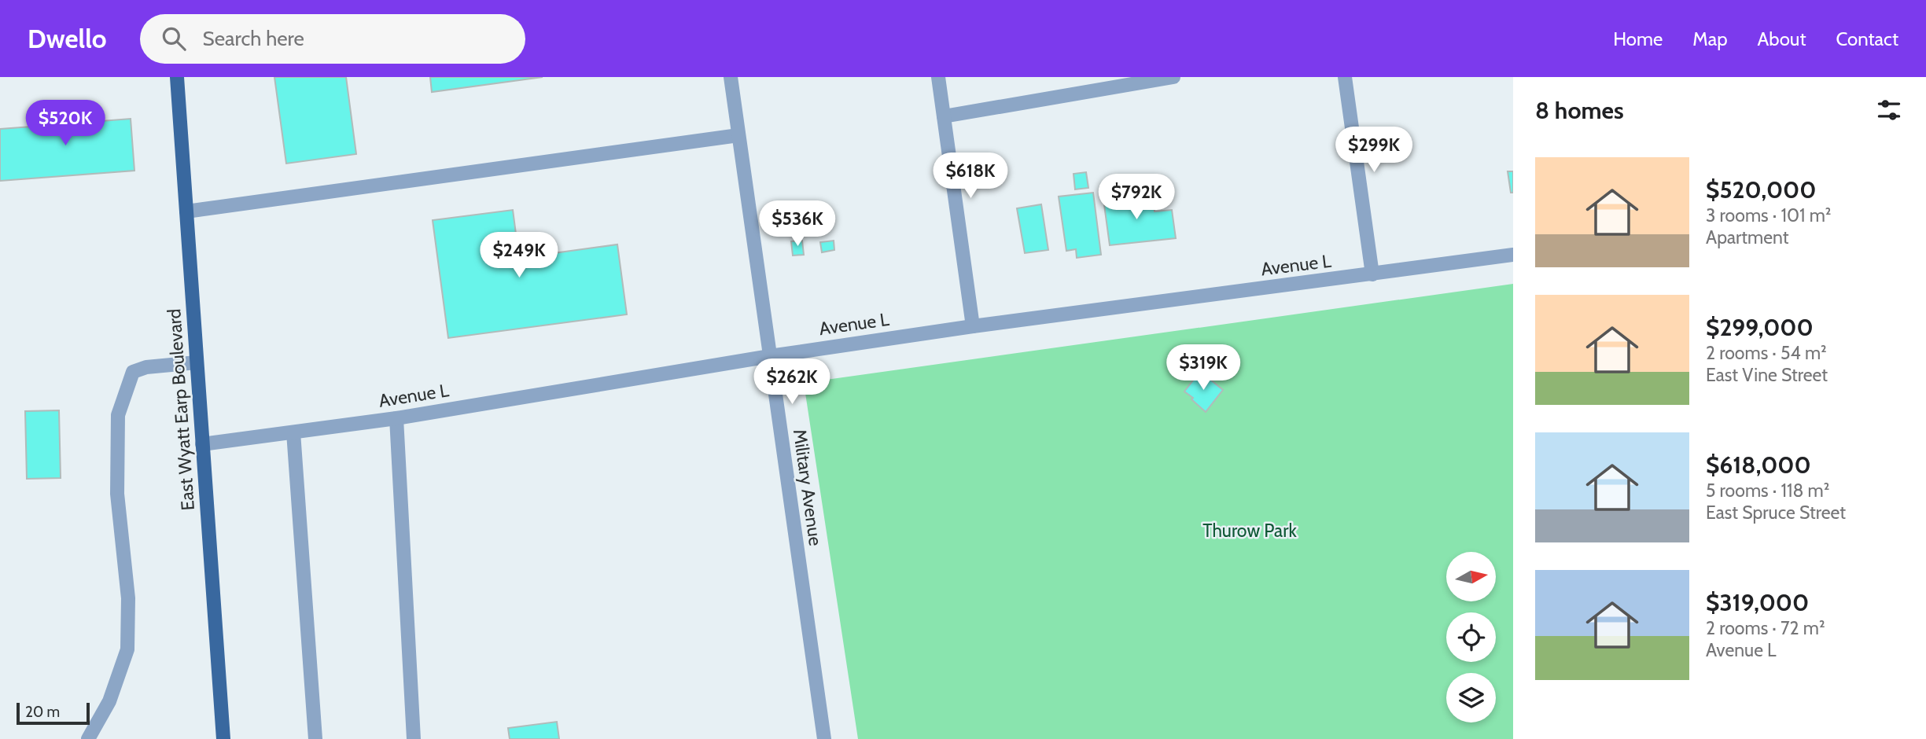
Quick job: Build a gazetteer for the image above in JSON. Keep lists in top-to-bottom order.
{
  "streets": {
    "main road": ["East Wyatt Earp Boulevard"],
    "street": ["Avenue L", "Military Avenue"]
  },
  "crossings": [
    ["Avenue L", "East Wyatt Earp Boulevard"],
    ["Avenue L", "Military Avenue"]
  ],
  "parks": ["Thurow Park"],
  "scale_bar": "20 m",
  "north": "right",
  "page": {
    "header": "Dwello",
    "search": "Search here",
    "nav": [
      "Home",
      "Map",
      "About",
      "Contact"
    ],
    "heading": "8 homes",
    "price": [
      "$520K",
      "$299K",
      "$618K",
      "$792K",
      "$536K",
      "$249K",
      "$319K",
      "$262K"
    ],
    "list": [
      {
        "name": "$520,000",
        "note": "3 rooms · 101 m² · Apartment"
      },
      {
        "name": "$299,000",
        "note": "2 rooms · 54 m² · East Vine Street"
      },
      {
        "name": "$618,000",
        "note": "5 rooms · 118 m² · East Spruce Street"
      },
      {
        "name": "$319,000",
        "note": "2 rooms · 72 m² · Avenue L"
      }
    ],
    "scale": "20 m"
  }
}
